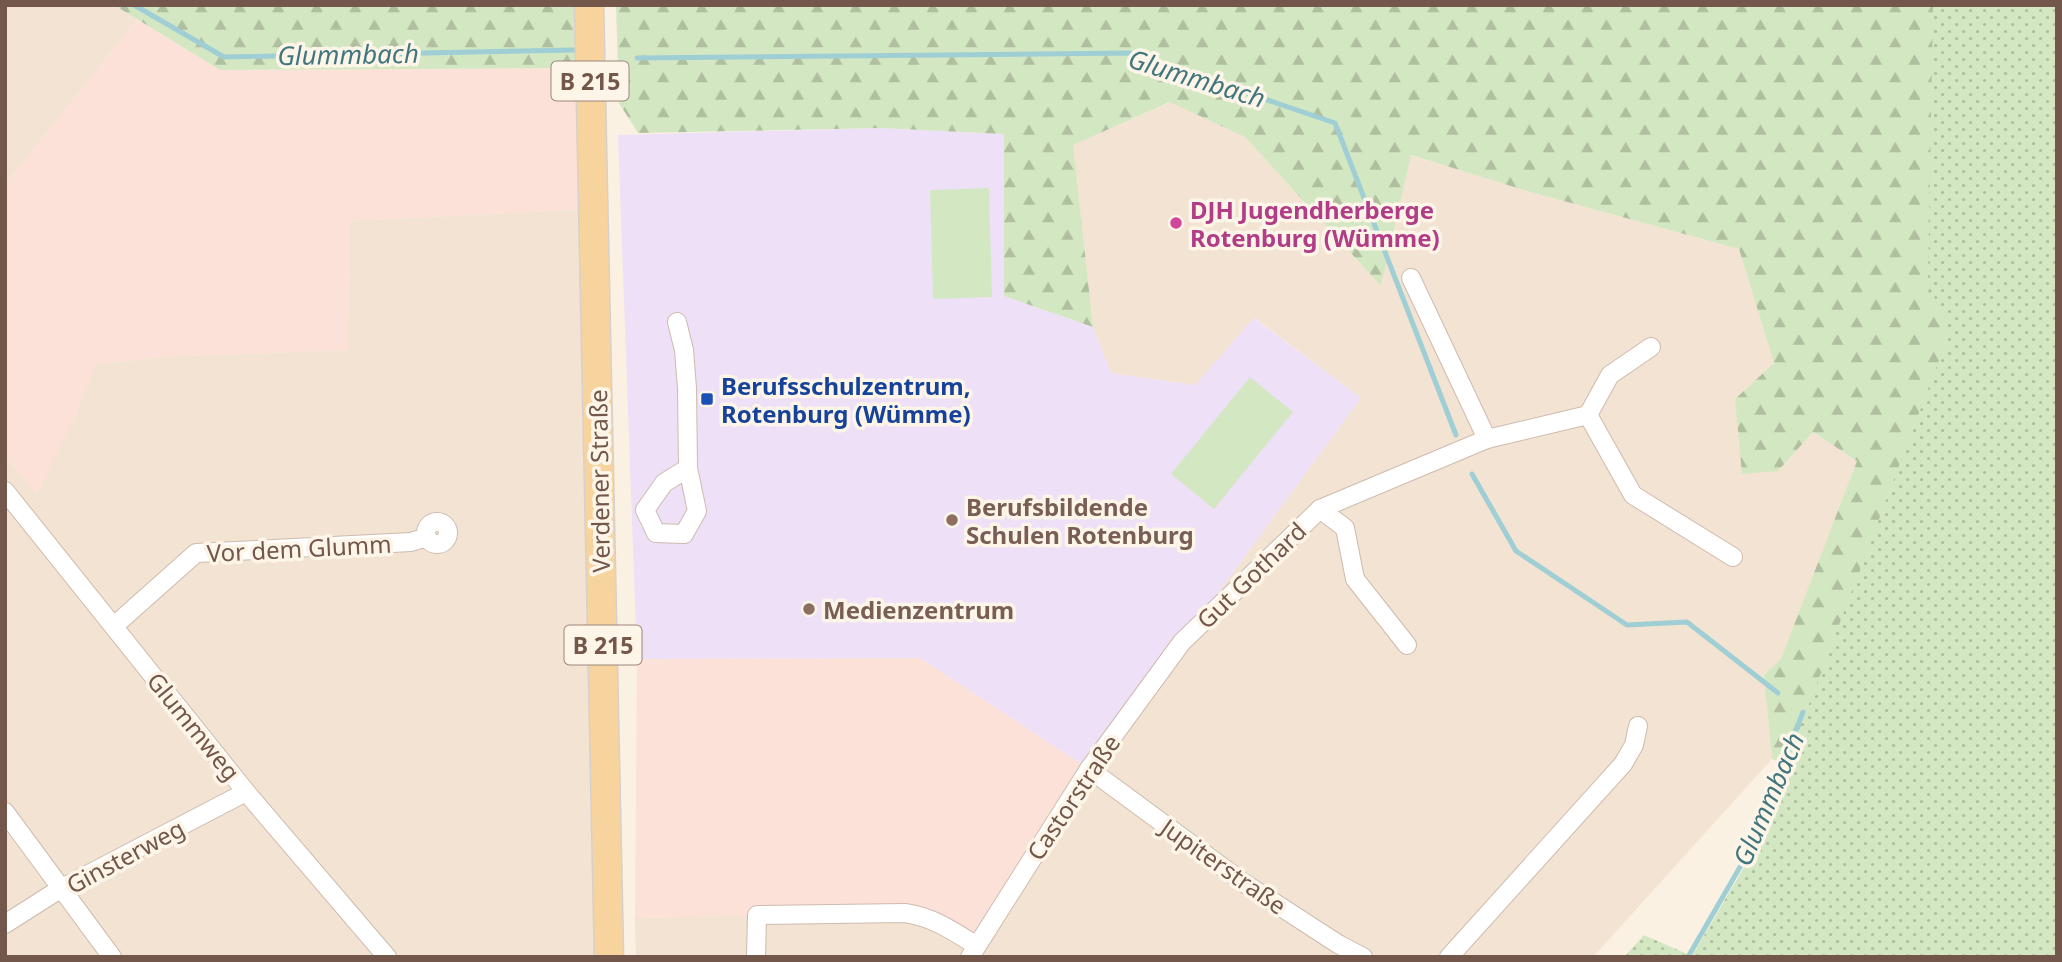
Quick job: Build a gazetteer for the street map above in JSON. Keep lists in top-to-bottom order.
{
  "streets": {
    "main road": ["B 215", "Verdener Straße"],
    "street": [
      "Vor dem Glumm",
      "Gut Gothard",
      "Glummweg",
      "Castorstraße",
      "Ginsterweg",
      "Jupiterstraße"
    ]
  },
  "crossings": [
    ["Vor dem Glumm", "Glummweg"],
    ["Gut Gothard", "Castorstraße"],
    ["Glummweg", "Ginsterweg"],
    ["Castorstraße", "Jupiterstraße"]
  ],
  "water": ["Glummbach"],
  "places": {
    "other": ["DJH Jugendherberge Rotenburg (Wümme)", "Berufsbildende Schulen Rotenburg", "Medienzentrum"],
    "transit": ["Berufsschulzentrum, Rotenburg (Wümme)"]
  }
}
